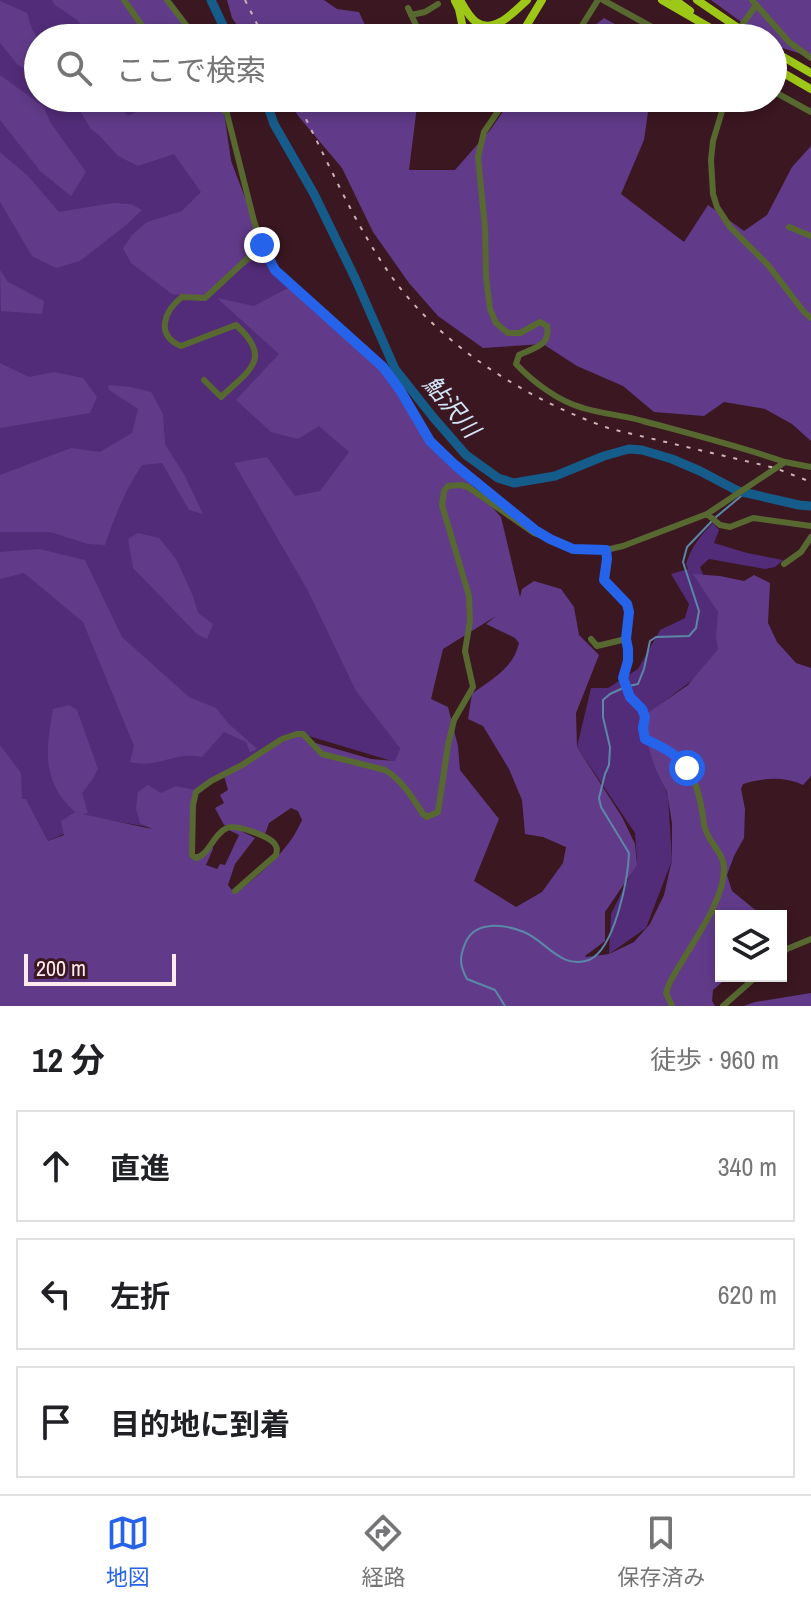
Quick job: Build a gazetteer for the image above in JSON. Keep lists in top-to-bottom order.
{
  "water": ["鮎沢川"],
  "scale_bar": "200 m",
  "page": {
    "search": "ここで検索",
    "scale": "200 m",
    "heading": ["12 分", "徒歩 · 960 m"],
    "list": [
      ["直進", "340 m"],
      ["左折", "620 m"],
      "目的地に到着"
    ],
    "nav": ["地図", "経路", "保存済み"]
  }
}
